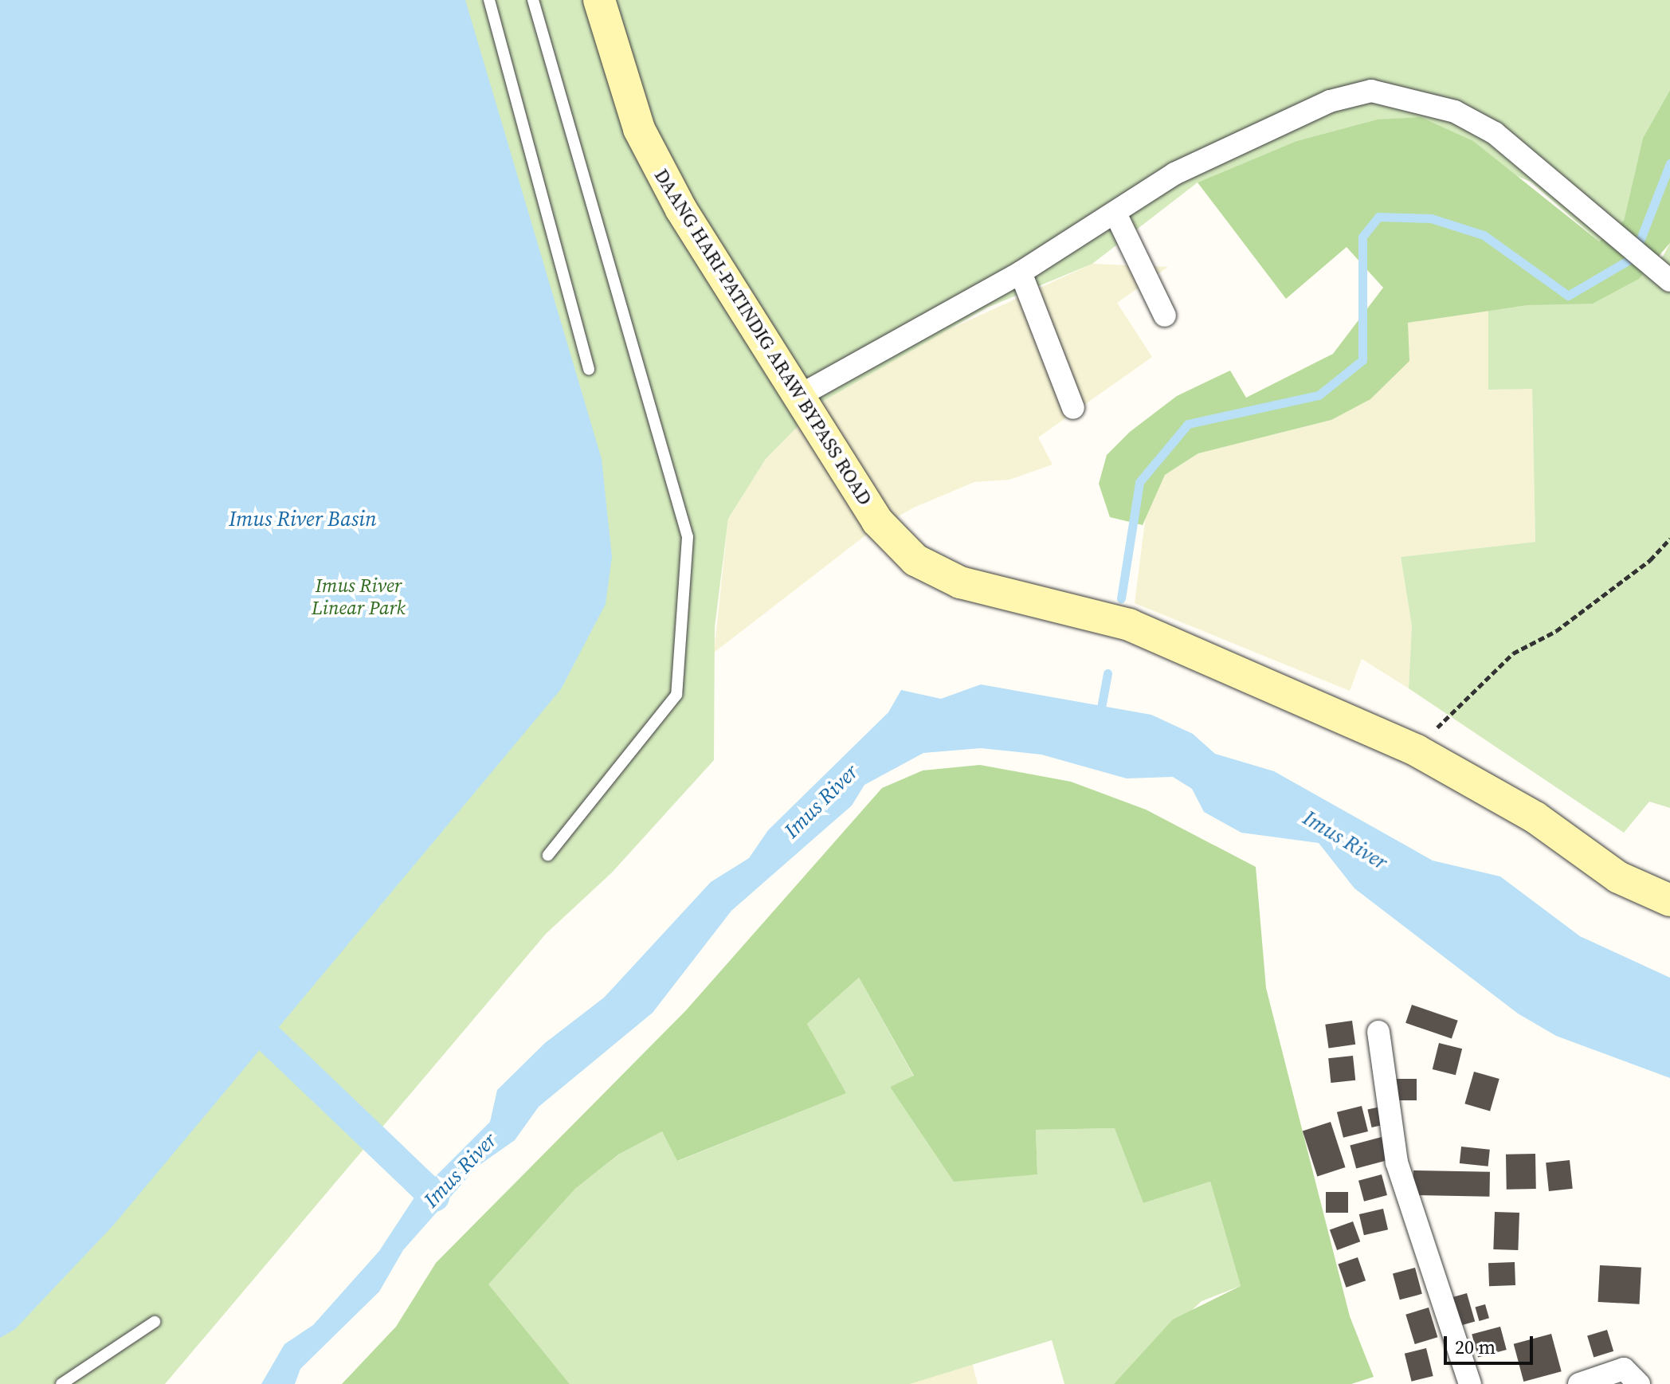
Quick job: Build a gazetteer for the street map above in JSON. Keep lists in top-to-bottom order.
{
  "streets": {
    "main road": ["DAANG HARI-PATINDIG ARAW BYPASS ROAD"]
  },
  "water": ["Imus River Basin", "Imus River"],
  "parks": ["Imus River Linear Park"],
  "scale_bar": "20 m"
}
